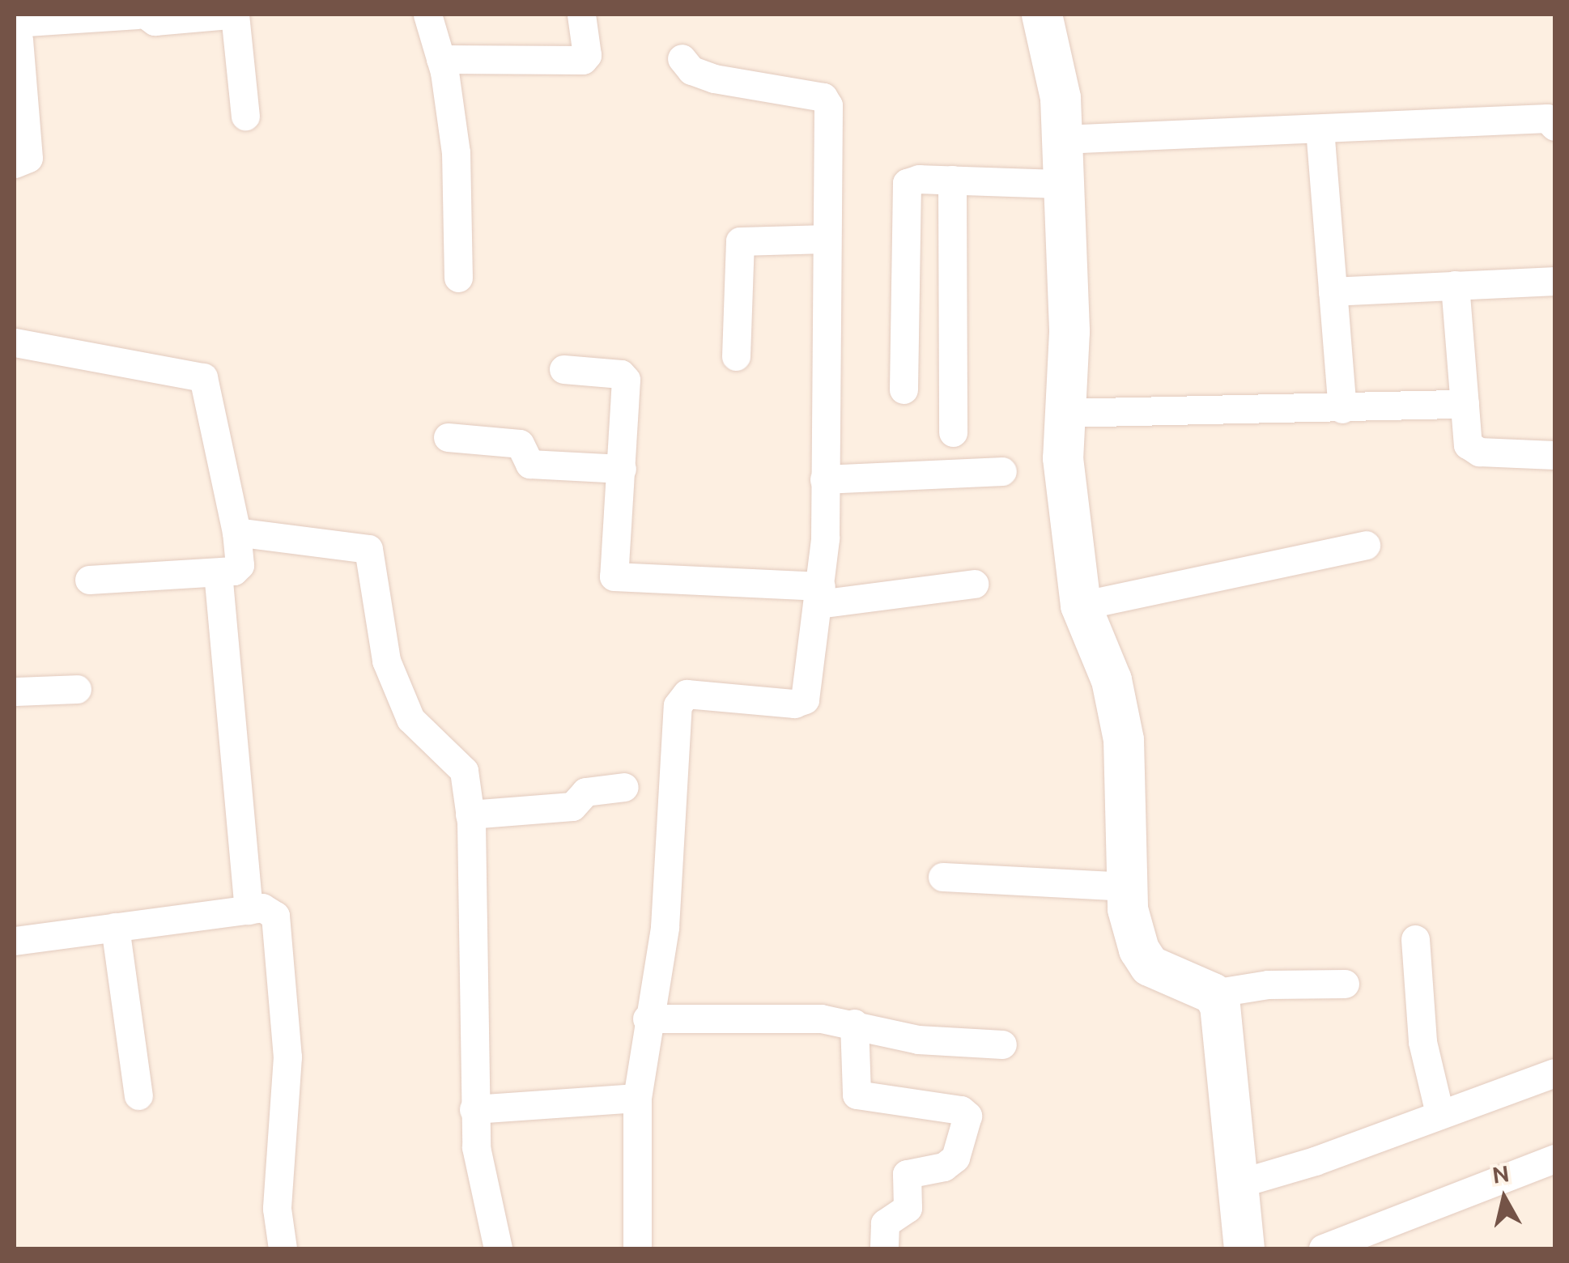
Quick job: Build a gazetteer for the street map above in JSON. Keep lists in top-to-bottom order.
{
  "north": "top"
}
